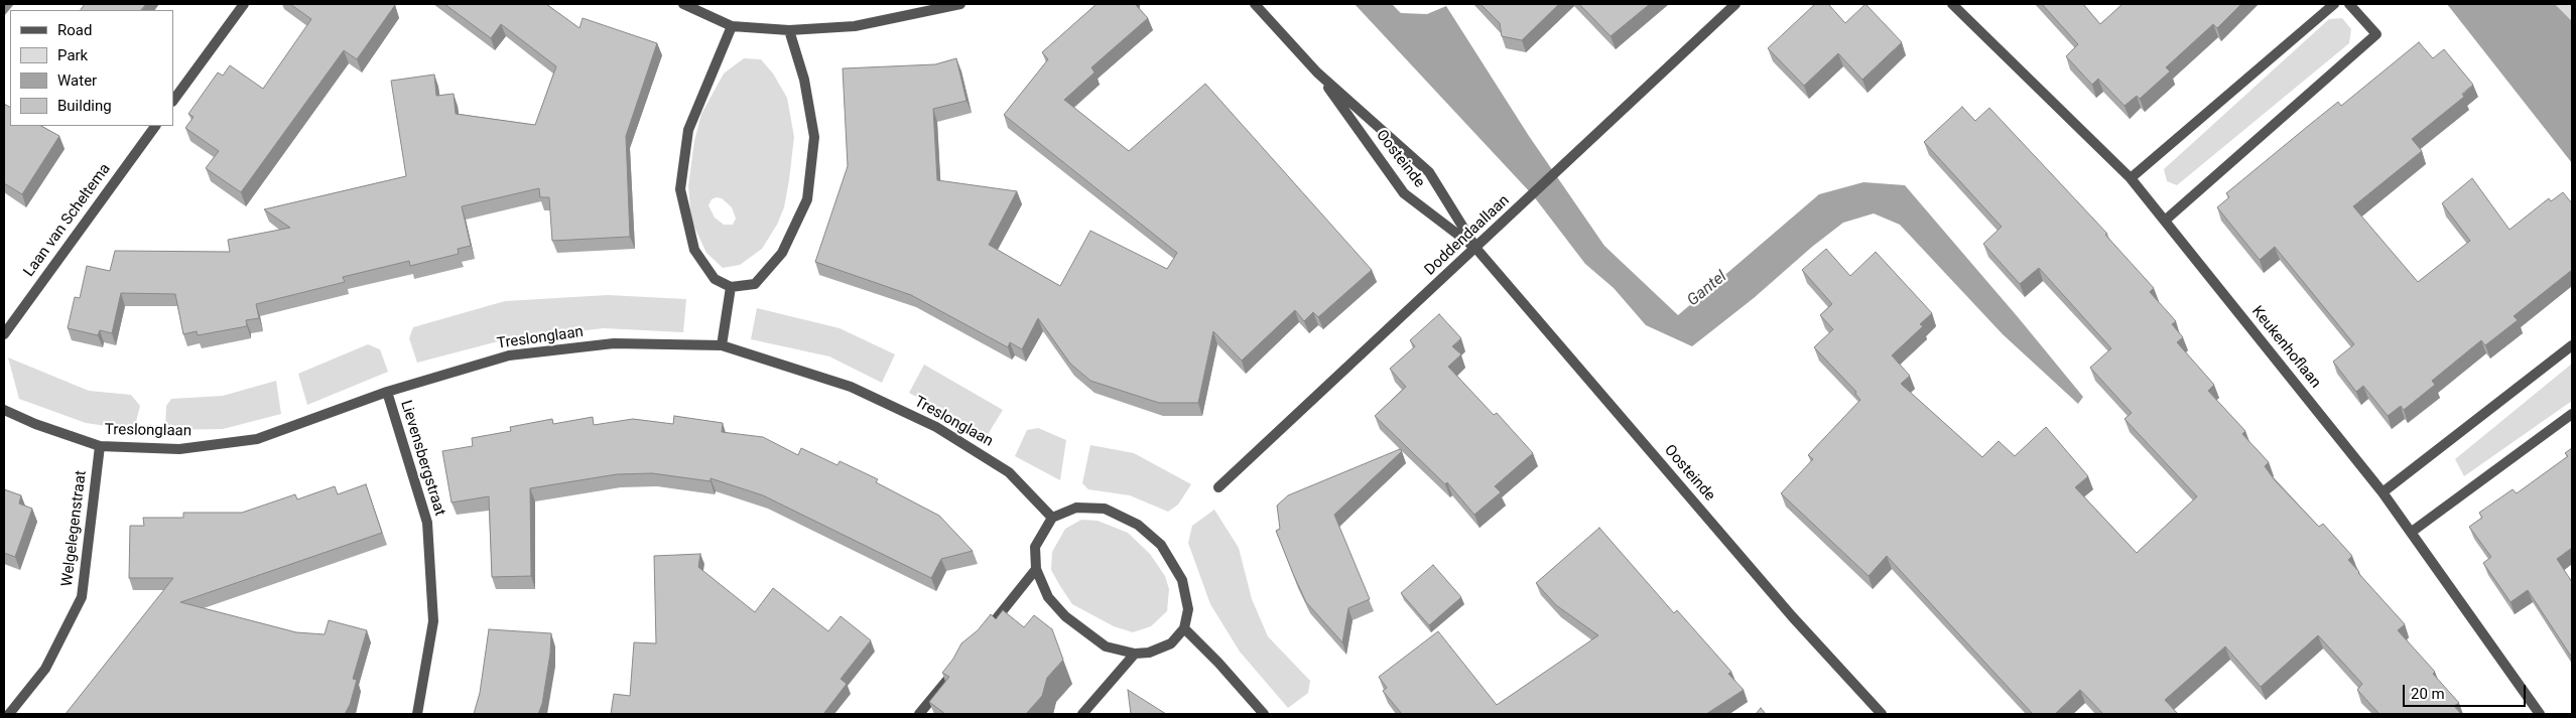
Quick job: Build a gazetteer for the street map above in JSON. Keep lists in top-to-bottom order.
{
  "streets": {
    "street": [
      "Oosteinde",
      "Laan van Scheltema",
      "Doddendaallaan",
      "Treslonglaan",
      "Keukenhoflaan",
      "Lievensbergstraat",
      "Welgelegenstraat"
    ]
  },
  "crossings": [
    ["Oosteinde", "Doddendaallaan"],
    ["Treslonglaan", "Lievensbergstraat"],
    ["Treslonglaan", "Welgelegenstraat"]
  ],
  "water": ["Gantel"],
  "legend": [
    "Road",
    "Park",
    "Water",
    "Building"
  ],
  "scale_bar": "20 m"
}
